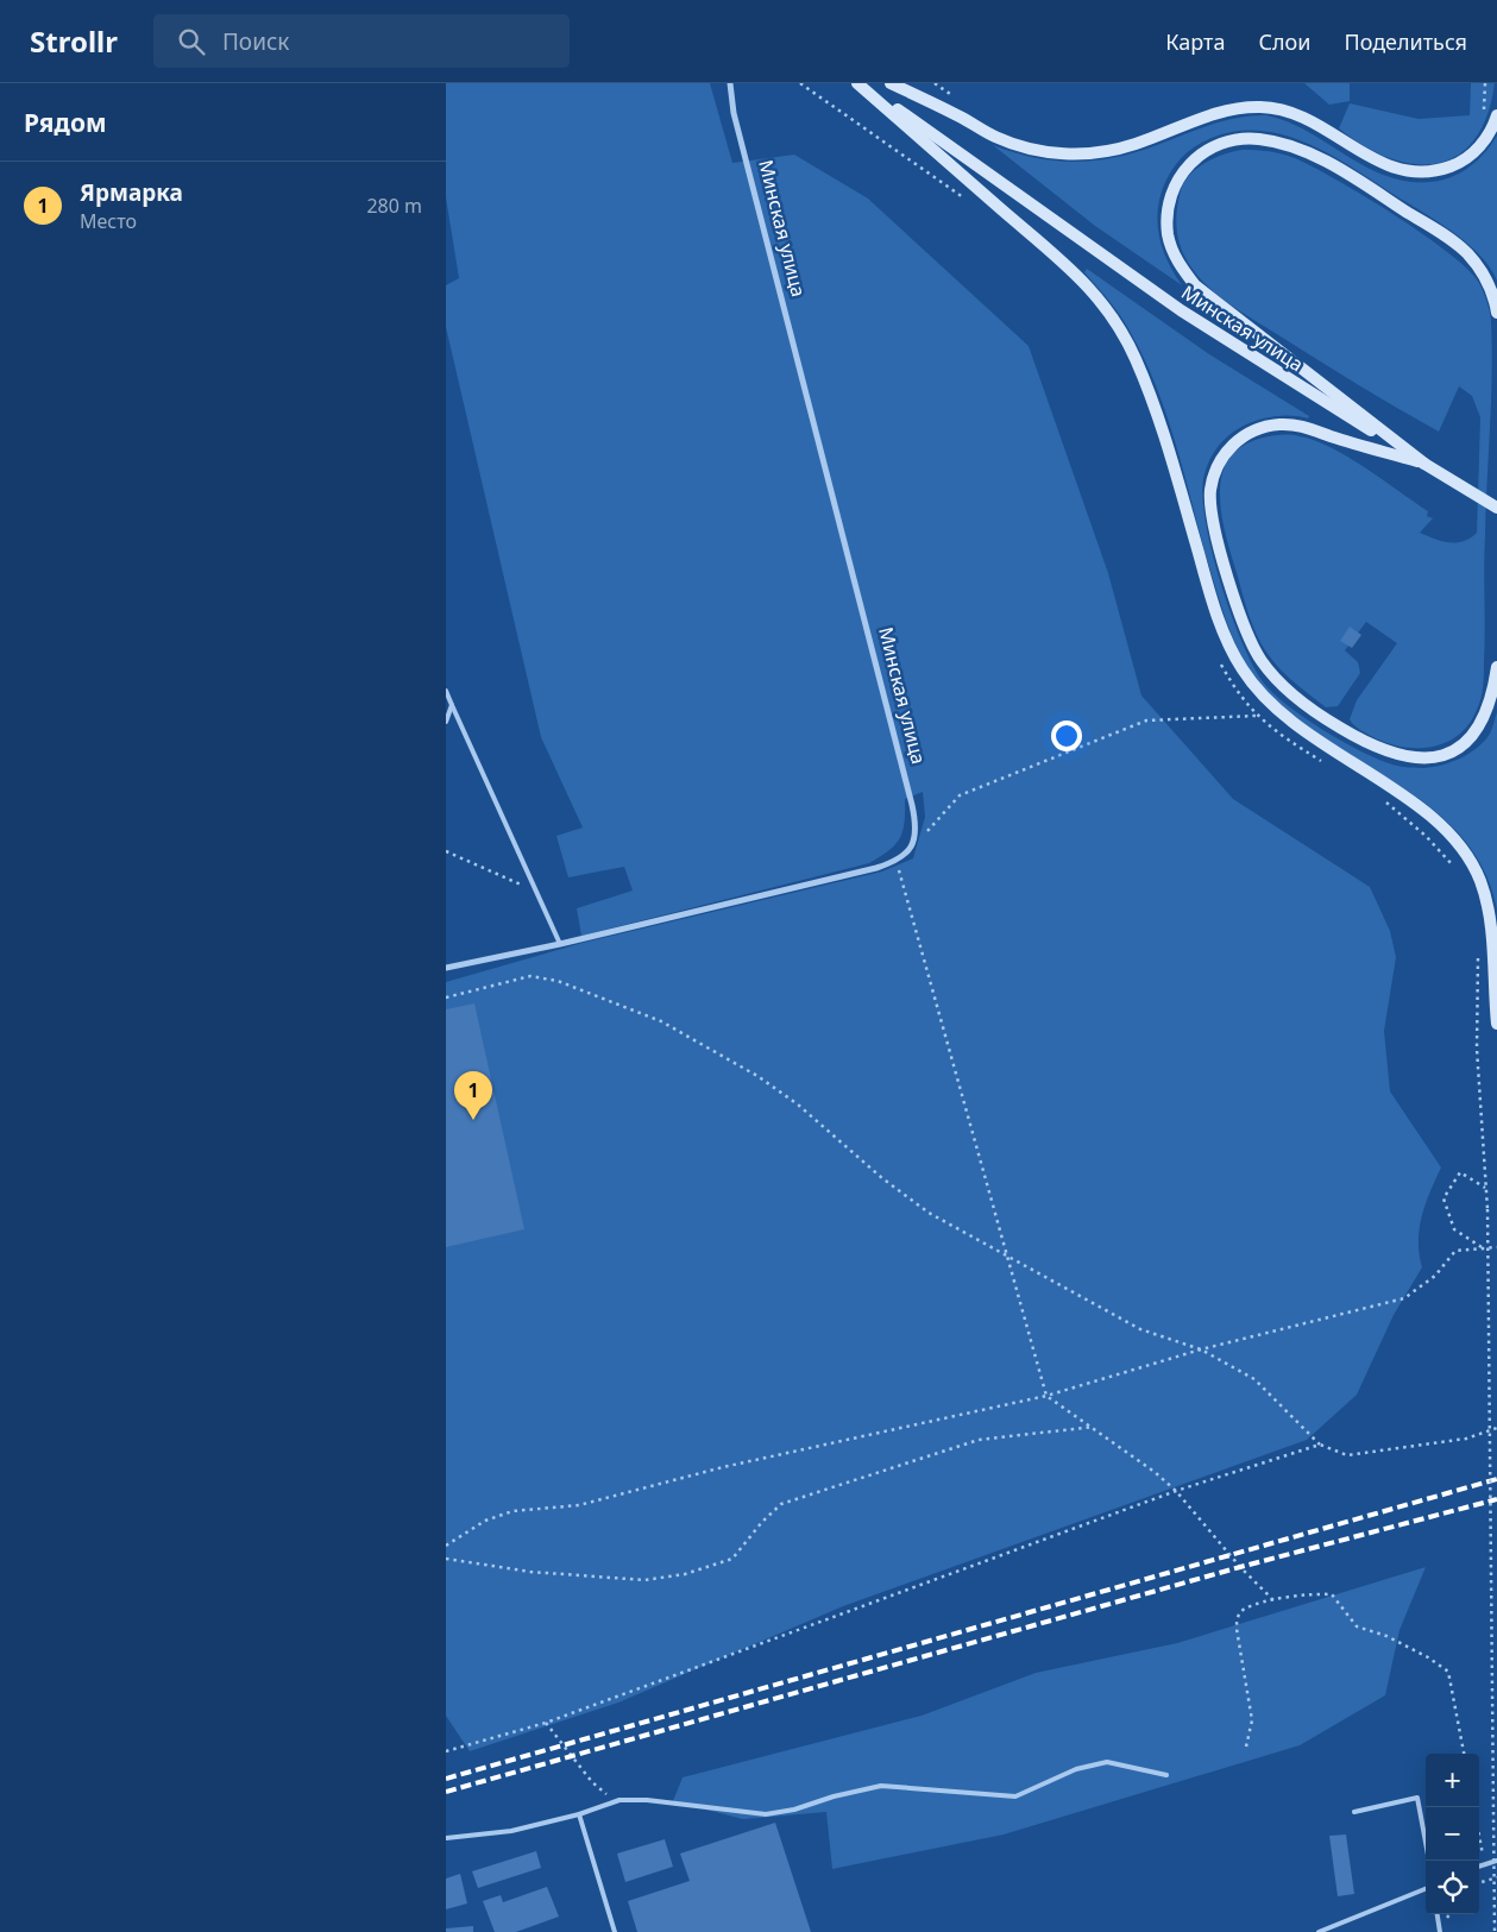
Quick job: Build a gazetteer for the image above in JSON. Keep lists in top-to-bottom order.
{
  "streets": {
    "street": ["Минская улица"]
  },
  "page": {
    "header": "Strollr",
    "search": "Поиск",
    "nav": ["Карта", "Слои", "Поделиться"],
    "heading": "Рядом",
    "list": [
      {
        "mark": "1",
        "name": "Ярмарка",
        "note": "Место",
        "value": "280 m"
      }
    ],
    "pins": "1",
    "map_buttons": ["+", "−"]
  }
}
